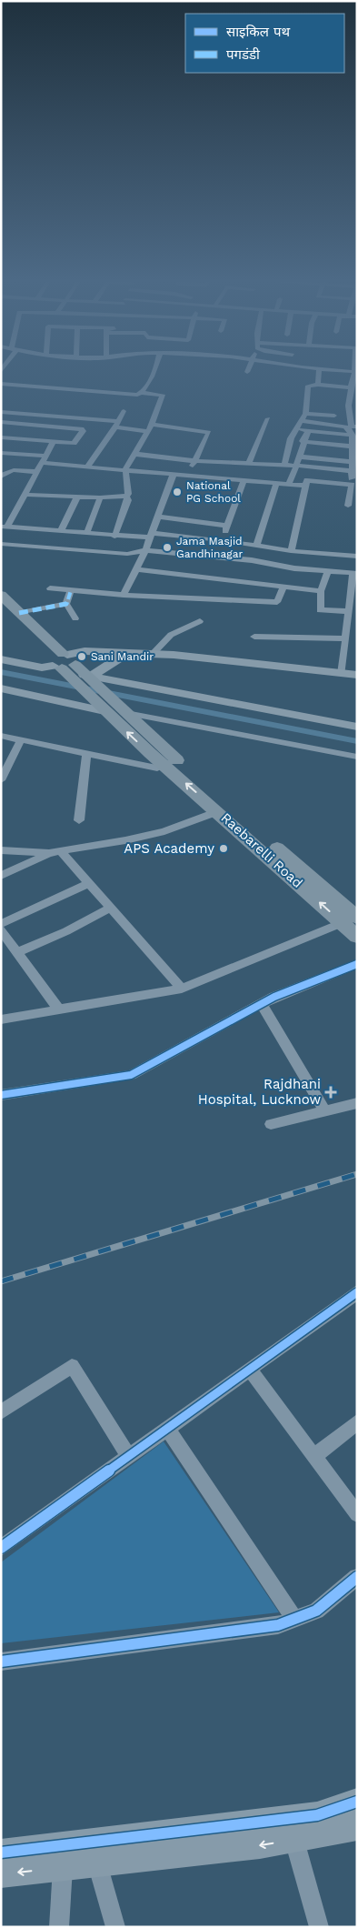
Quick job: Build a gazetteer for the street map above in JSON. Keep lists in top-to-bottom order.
{
  "streets": {
    "main road": ["Raebarelli Road"]
  },
  "places": {
    "other": [
      "National PG School",
      "Jama Masjid Gandhinagar",
      "Sani Mandir",
      "APS Academy"
    ],
    "health": ["Rajdhani Hospital, Lucknow"]
  },
  "legend": ["साइकिल पथ", "पगडंडी"]
}
